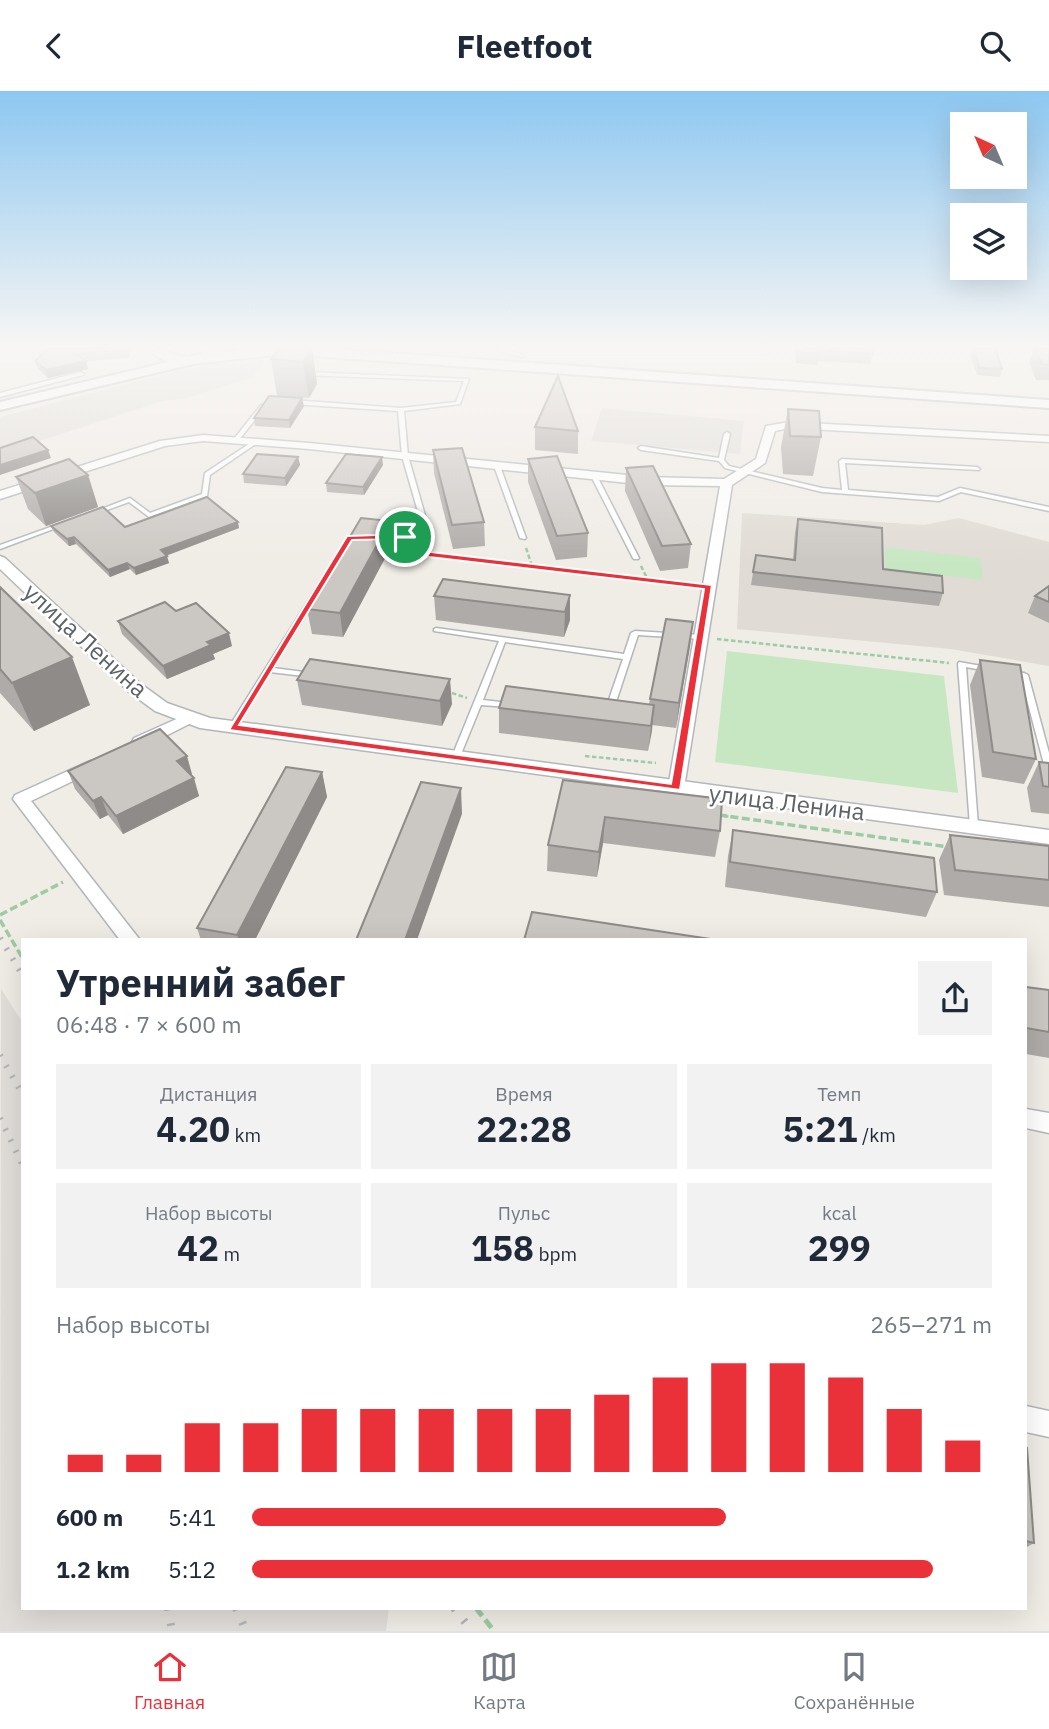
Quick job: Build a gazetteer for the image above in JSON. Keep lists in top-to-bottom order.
{
  "streets": {
    "street": ["улица Ленина"]
  },
  "north": "top left",
  "page": {
    "header": "Fleetfoot",
    "heading": ["Утренний забег", "06:48 · 7 × 600 m"],
    "stats": [
      ["Дистанция", "4.20 km"],
      ["Время", "22:28"],
      ["Темп", "5:21 /km"],
      ["Набор высоты", "42 m"],
      ["Пульс", "158 bpm"],
      ["kcal", "299"]
    ],
    "chart": ["Набор высоты", "265–271 m"],
    "list": [
      {
        "name": "600 m",
        "note": "5:41"
      },
      {
        "name": "1.2 km",
        "note": "5:12"
      }
    ],
    "tabs": ["Главная", "Карта", "Сохранённые"]
  }
}
